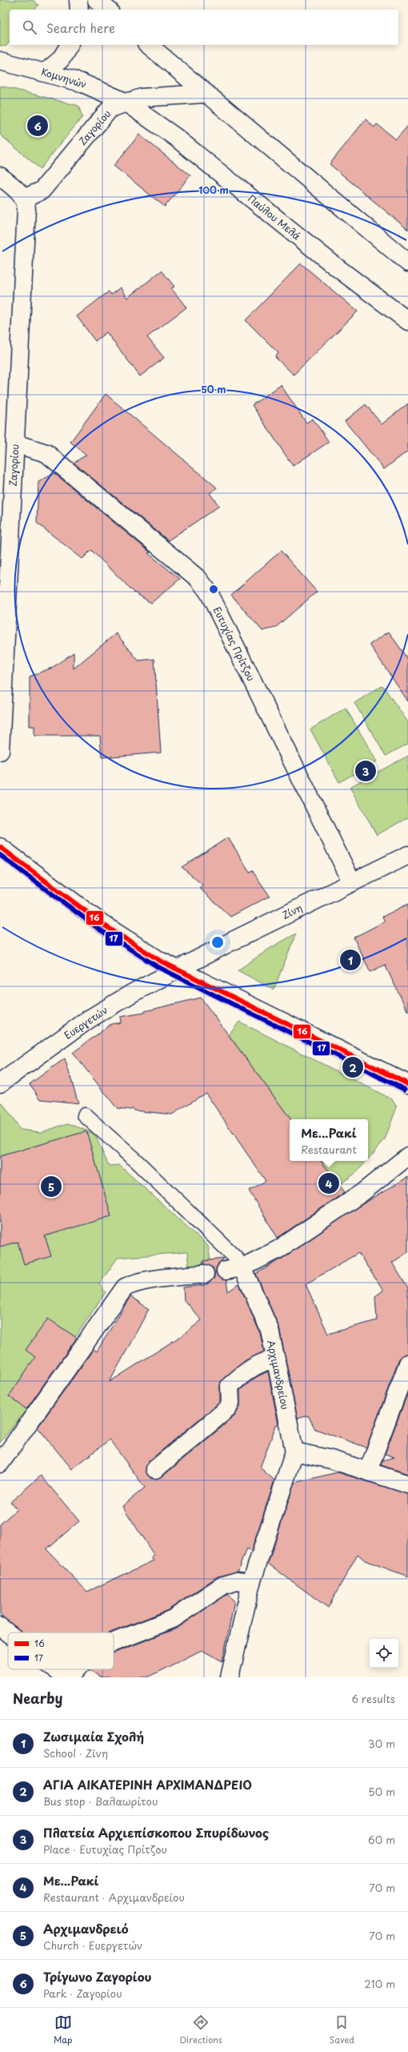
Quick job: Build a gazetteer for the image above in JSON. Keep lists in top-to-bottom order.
{
  "streets": {
    "street": [
      "Κομνηνών",
      "Ζαγορίου",
      "Παύλου Μελά",
      "Ευτυχίας Πρίτζου",
      "Ζίνη",
      "Ευεργετών",
      "Αρχιμανδρείου"
    ]
  },
  "crossings": [
    ["Κομνηνών", "Ζαγορίου"],
    ["Κομνηνών", "Παύλου Μελά"],
    ["Ζαγορίου", "Παύλου Μελά"],
    ["Ζαγορίου", "Ευτυχίας Πρίτζου"],
    ["Ευτυχίας Πρίτζου", "Ζίνη"],
    ["Ζίνη", "Ευεργετών"]
  ],
  "lines": ["transit line 16", "transit line 17"],
  "legend": ["16", "17"],
  "page": {
    "search": "Search here",
    "pins": [
      "6",
      "3",
      "1",
      "2",
      "4",
      "5"
    ],
    "popup": ["Με...Ρακί", "Restaurant"],
    "heading": ["Nearby", "6 results"],
    "list": [
      {
        "mark": "1",
        "name": "Ζωσιμαία Σχολή",
        "note": "School · Ζίνη",
        "value": "30 m"
      },
      {
        "mark": "2",
        "name": "ΑΓΙΑ ΑΙΚΑΤΕΡΙΝΗ ΑΡΧΙΜΑΝΔΡΕΙΟ",
        "note": "Bus stop · Βαλαωρίτου",
        "value": "50 m"
      },
      {
        "mark": "3",
        "name": "Πλατεία Αρχιεπίσκοπου Σπυρίδωνος",
        "note": "Place · Ευτυχίας Πρίτζου",
        "value": "60 m"
      },
      {
        "mark": "4",
        "name": "Με...Ρακί",
        "note": "Restaurant · Αρχιμανδρείου",
        "value": "70 m"
      },
      {
        "mark": "5",
        "name": "Αρχιμανδρειό",
        "note": "Church · Ευεργετών",
        "value": "70 m"
      },
      {
        "mark": "6",
        "name": "Τρίγωνο Ζαγορίου",
        "note": "Park · Ζαγορίου",
        "value": "210 m"
      }
    ],
    "nav": ["Map", "Directions", "Saved"]
  },
  "rings": ["100 m", "50 m"]
}
